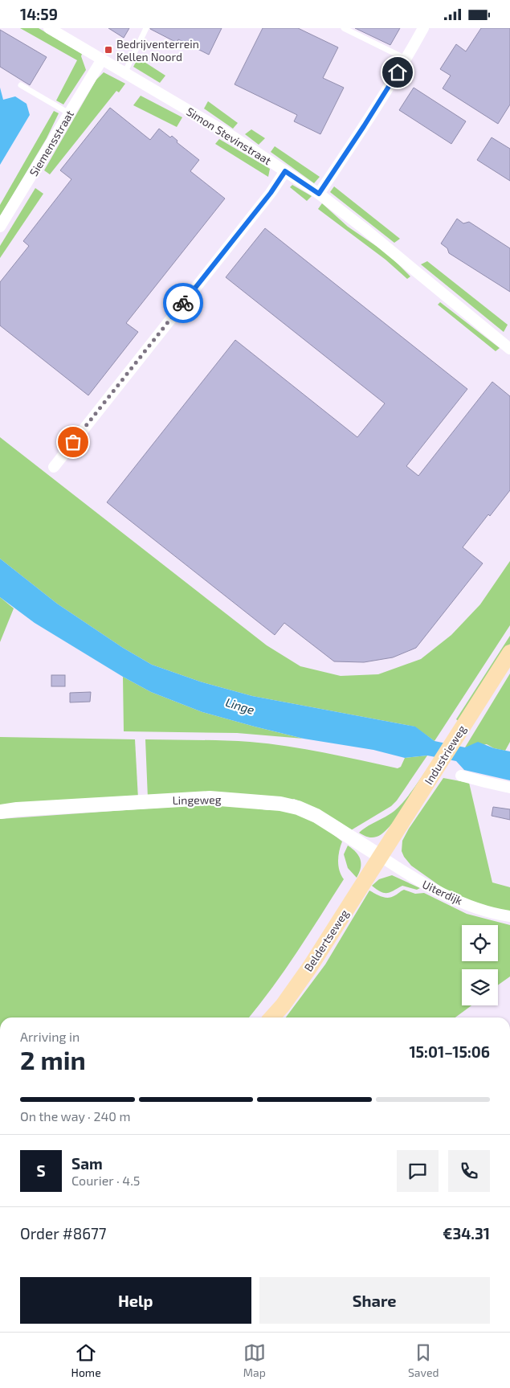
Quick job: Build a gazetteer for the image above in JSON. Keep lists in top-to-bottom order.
{
  "streets": {
    "main road": ["Industrieweg", "Beldertseweg"],
    "street": [
      "Simon Stevinstraat",
      "Siemensstraat",
      "Lingeweg",
      "Uiterdijk"
    ]
  },
  "crossings": [
    ["Simon Stevinstraat", "Siemensstraat"],
    ["Industrieweg", "Lingeweg"],
    ["Industrieweg", "Uiterdijk"],
    ["Industrieweg", "Beldertseweg"],
    ["Lingeweg", "Uiterdijk"],
    ["Lingeweg", "Beldertseweg"],
    ["Uiterdijk", "Beldertseweg"]
  ],
  "water": ["Linge"],
  "places": {
    "transit": ["Bedrijventerrein Kellen Noord"]
  },
  "page": {
    "status": "14:59",
    "heading": ["2 min", "Arriving in", "15:01–15:06"],
    "panel": [
      "Sam",
      "Courier · 4.5",
      "Order #8677",
      "€34.31"
    ],
    "bar": "On the way · 240 m",
    "round": "S",
    "buttons": ["Help", "Share"],
    "tabs": ["Home", "Map", "Saved"]
  }
}
